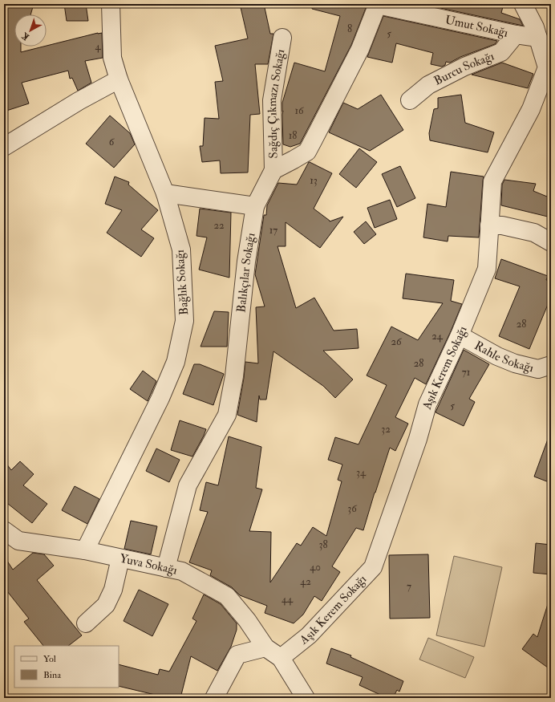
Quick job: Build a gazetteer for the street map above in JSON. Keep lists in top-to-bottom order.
{
  "streets": {
    "street": [
      "Umut Sokağı",
      "Burcu Sokağı",
      "Sağdıç Çıkmazı Sokağı",
      "Balıkçılar Sokağı",
      "Bağlık Sokağı",
      "Rahle Sokağı",
      "Aşık Kerem Sokağı",
      "Yuva Sokağı"
    ]
  },
  "crossings": [
    ["Umut Sokağı", "Burcu Sokağı"],
    ["Umut Sokağı", "Aşık Kerem Sokağı"],
    ["Sağdıç Çıkmazı Sokağı", "Balıkçılar Sokağı"],
    ["Balıkçılar Sokağı", "Yuva Sokağı"],
    ["Bağlık Sokağı", "Yuva Sokağı"],
    ["Rahle Sokağı", "Aşık Kerem Sokağı"]
  ],
  "house_numbers": [
    "8",
    "5",
    "4",
    "16",
    "18",
    "6",
    "13",
    "22",
    "17",
    "28",
    "24",
    "26",
    "28",
    "71",
    "5",
    "32",
    "34",
    "36",
    "38",
    "40",
    "42",
    "7",
    "44"
  ],
  "legend": ["Yol", "Bina"],
  "north": "bottom left"
}
